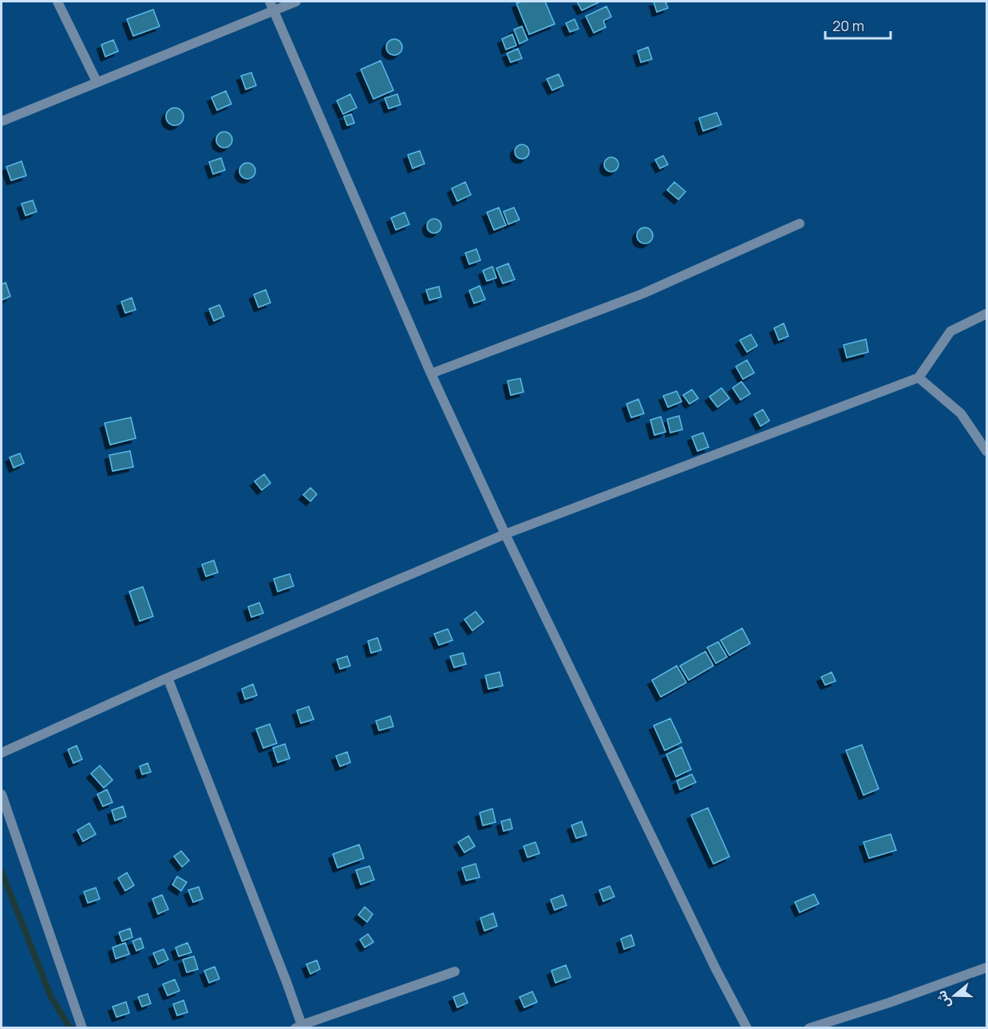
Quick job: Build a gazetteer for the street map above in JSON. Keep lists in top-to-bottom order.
{
  "scale_bar": "20 m",
  "north": "left"
}
